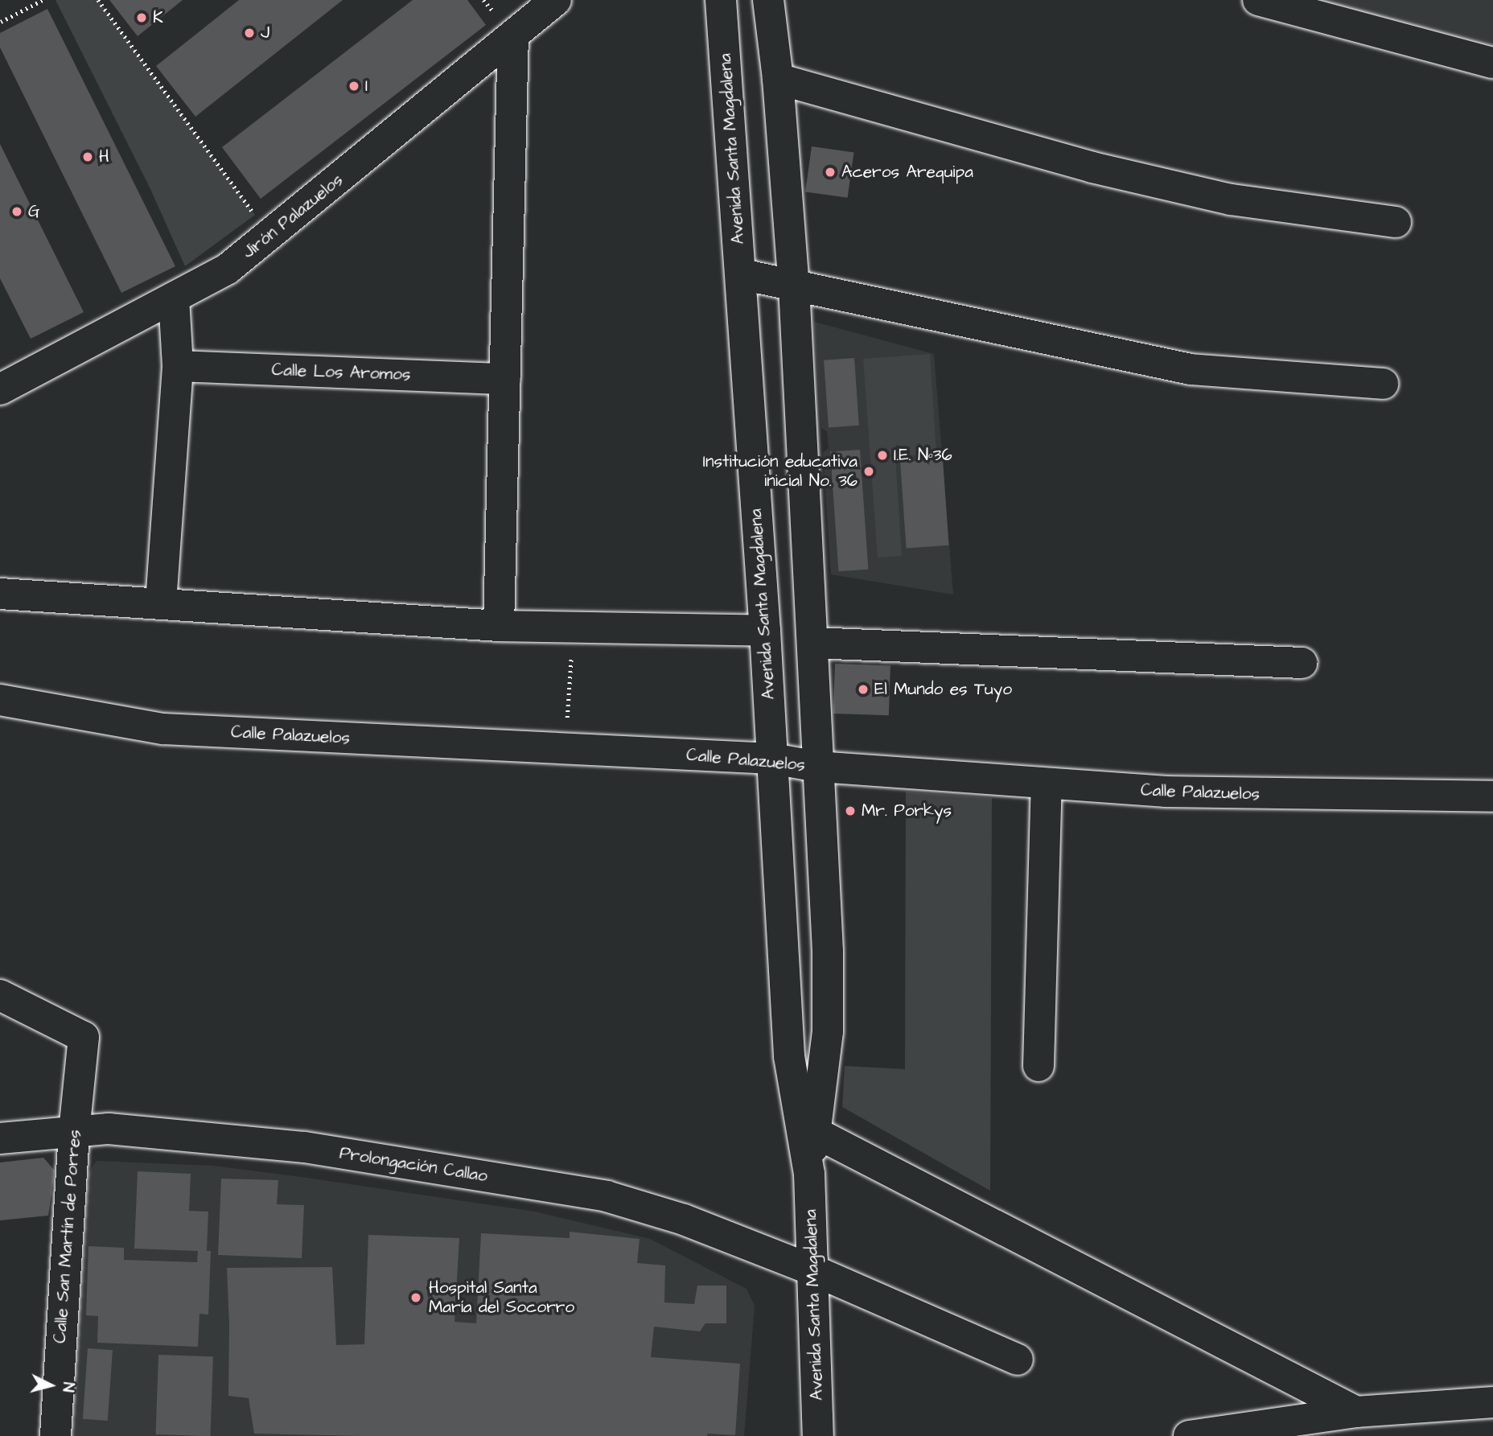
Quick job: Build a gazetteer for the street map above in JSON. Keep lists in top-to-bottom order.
{
  "streets": {
    "street": [
      "Avenida Santa Magdalena",
      "Jirón Palazuelos",
      "Calle Los Aromos",
      "Calle Palazuelos",
      "Prolongación Callao",
      "Calle San Martín de Porres"
    ]
  },
  "crossings": [
    ["Avenida Santa Magdalena", "Calle Palazuelos"],
    ["Avenida Santa Magdalena", "Prolongación Callao"],
    ["Prolongación Callao", "Calle San Martín de Porres"]
  ],
  "places": [
    "K",
    "J",
    "I",
    "H",
    "Aceros Arequipa",
    "G",
    "I.E. Nº36",
    "Institución educativa inicial No. 36",
    "El Mundo es Tuyo",
    "Mr. Porkys",
    "Hospital Santa María del Socorro"
  ],
  "north": "right"
}
